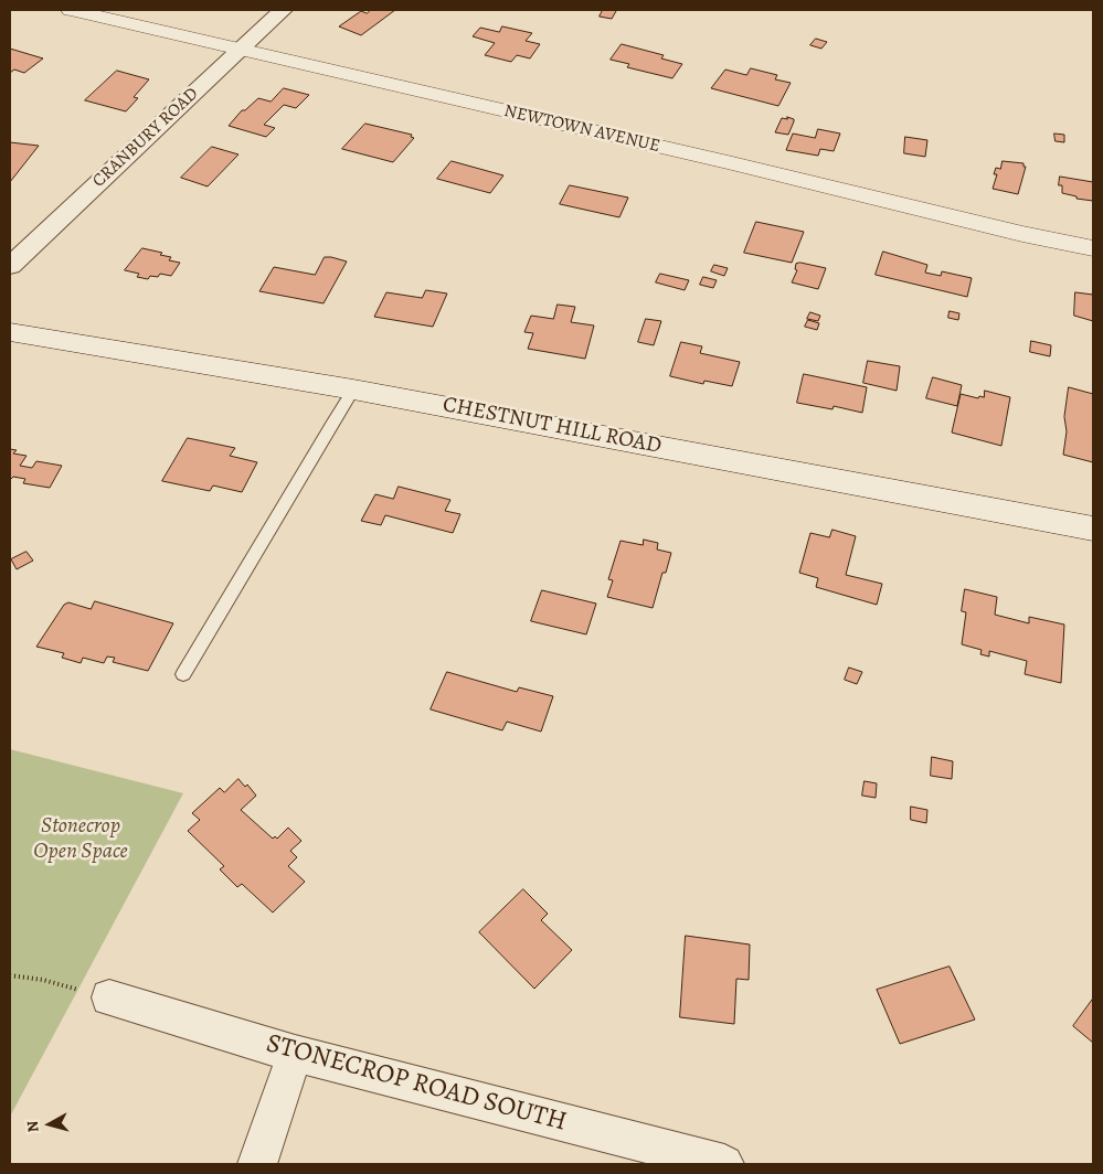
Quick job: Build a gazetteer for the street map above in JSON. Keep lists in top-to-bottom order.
{
  "streets": {
    "street": [
      "NEWTOWN AVENUE",
      "CRANBURY ROAD",
      "CHESTNUT HILL ROAD",
      "STONECROP ROAD SOUTH"
    ]
  },
  "crossings": [
    ["NEWTOWN AVENUE", "CRANBURY ROAD"]
  ],
  "parks": ["Stonecrop Open Space"],
  "north": "left"
}
